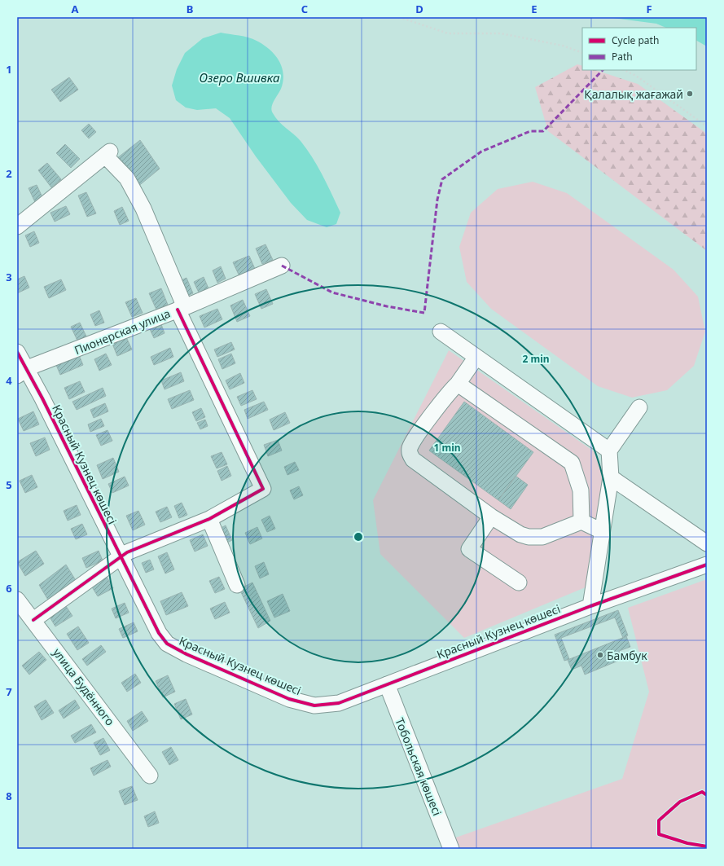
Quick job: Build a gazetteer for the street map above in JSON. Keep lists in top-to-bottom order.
{
  "streets": {
    "street": [
      "Пионерская улица",
      "Красный Кузнец көшесі",
      "улица Будённого",
      "Тобольская көшесі"
    ]
  },
  "crossings": [
    ["Пионерская улица", "Красный Кузнец көшесі"],
    ["Красный Кузнец көшесі", "Тобольская көшесі"]
  ],
  "water": ["Озеро Вшивка"],
  "places": ["Қалалық жағажай", "Бамбук"],
  "legend": ["Cycle path", "Path"],
  "grid": {
    "columns": [
      "A",
      "B",
      "C",
      "D",
      "E",
      "F"
    ],
    "rows": [
      "1",
      "2",
      "3",
      "4",
      "5",
      "6",
      "7",
      "8"
    ]
  },
  "rings": ["2 min", "1 min"]
}
